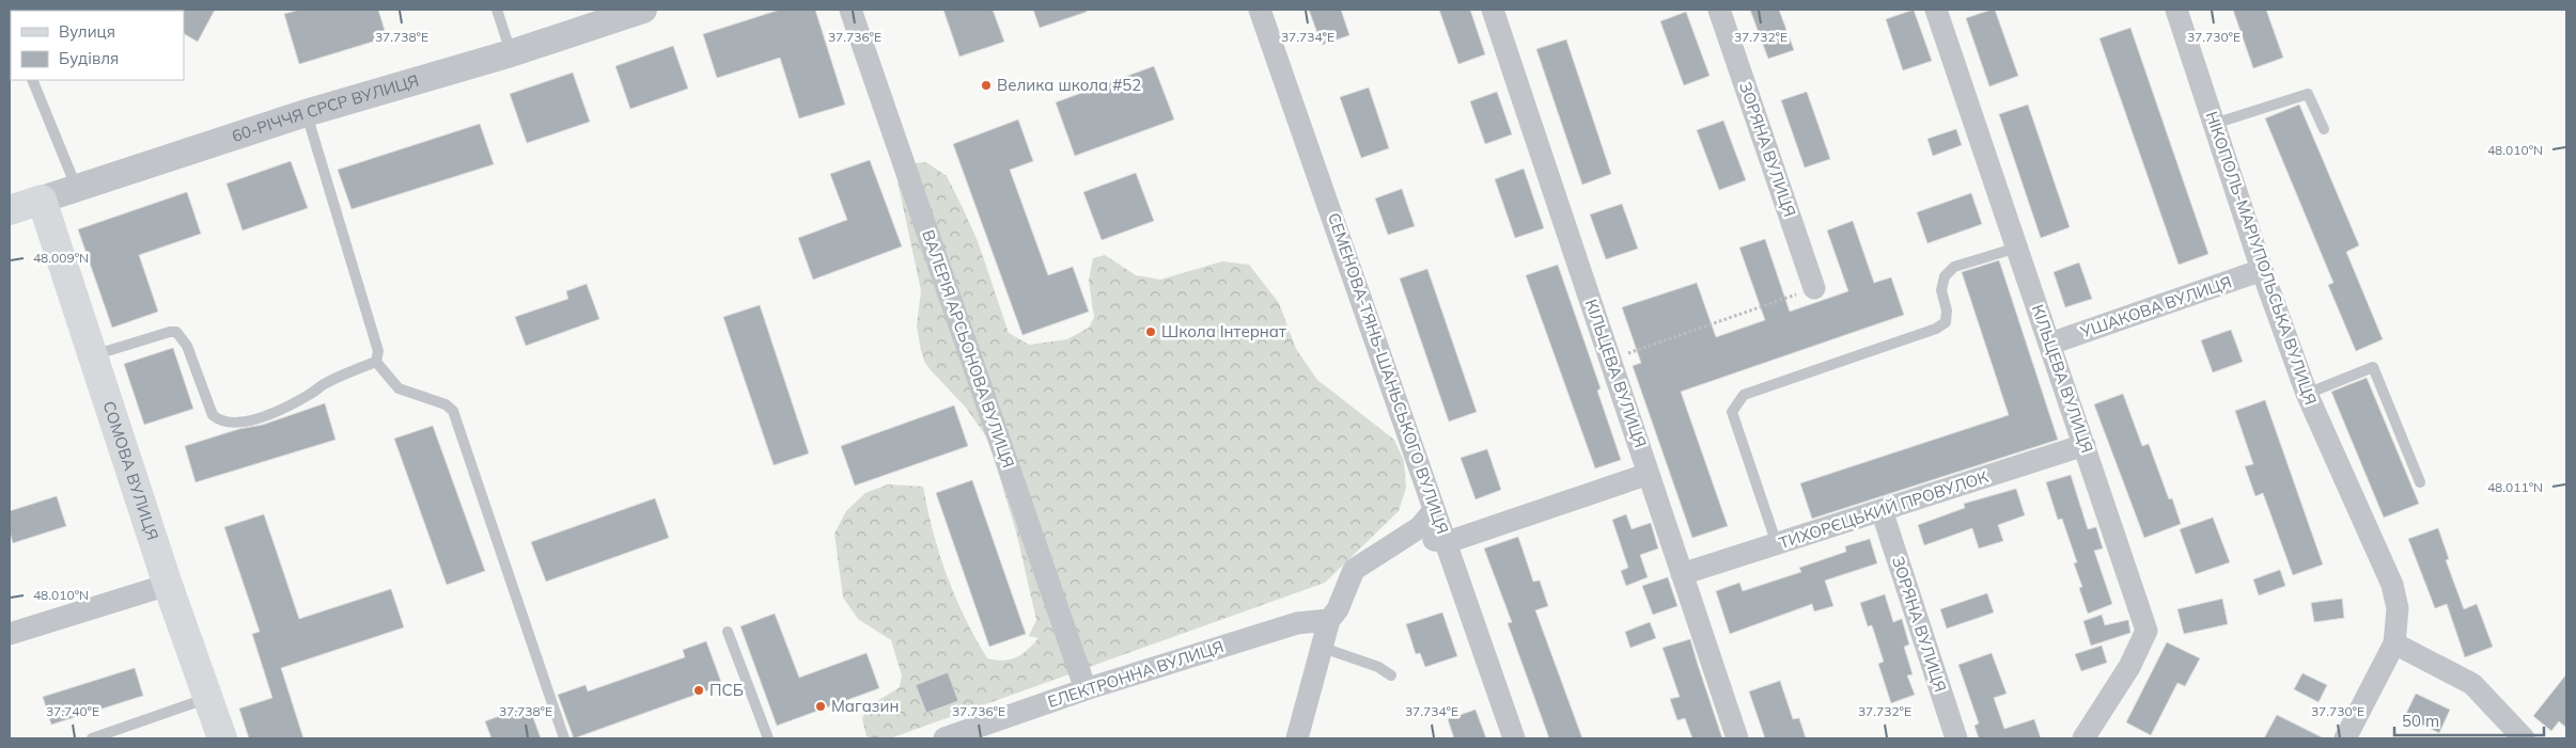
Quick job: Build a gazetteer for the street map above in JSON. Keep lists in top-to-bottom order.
{
  "streets": {
    "main road": ["60-РІЧЧЯ СРСР ВУЛИЦЯ", "СОМОВА ВУЛИЦЯ"],
    "street": [
      "ЗОРЯНА ВУЛИЦЯ",
      "НІКОПОЛЬ-МАРІУПОЛЬСЬКА ВУЛИЦЯ",
      "УШАКОВА ВУЛИЦЯ",
      "ВАЛЕРІЯ АРСЬОНОВА ВУЛИЦЯ",
      "СЕМЕНОВА-ТЯНЬ-ШАНЬСЬКОГО ВУЛИЦЯ",
      "КІЛЬЦЕВА ВУЛИЦЯ",
      "ТИХОРЄЦЬКИЙ ПРОВУЛОК",
      "ЕЛЕКТРОННА ВУЛИЦЯ"
    ]
  },
  "crossings": [
    ["60-РІЧЧЯ СРСР ВУЛИЦЯ", "СОМОВА ВУЛИЦЯ"],
    ["ЗОРЯНА ВУЛИЦЯ", "ТИХОРЄЦЬКИЙ ПРОВУЛОК"],
    ["НІКОПОЛЬ-МАРІУПОЛЬСЬКА ВУЛИЦЯ", "УШАКОВА ВУЛИЦЯ"],
    ["УШАКОВА ВУЛИЦЯ", "КІЛЬЦЕВА ВУЛИЦЯ"],
    ["ВАЛЕРІЯ АРСЬОНОВА ВУЛИЦЯ", "ЕЛЕКТРОННА ВУЛИЦЯ"],
    ["КІЛЬЦЕВА ВУЛИЦЯ", "ТИХОРЄЦЬКИЙ ПРОВУЛОК"]
  ],
  "places": [
    "Велика школа #52",
    "Школа Інтернат",
    "ПСБ",
    "Магазин"
  ],
  "legend": ["Вулиця", "Будівля"],
  "scale_bar": "50 m",
  "coordinates": [
    "37.734°E",
    "37.738°E",
    "37.736°E",
    "37.732°E",
    "37.730°E",
    "48.010°N",
    "48.009°N",
    "48.011°N",
    "37.740°E"
  ]
}
